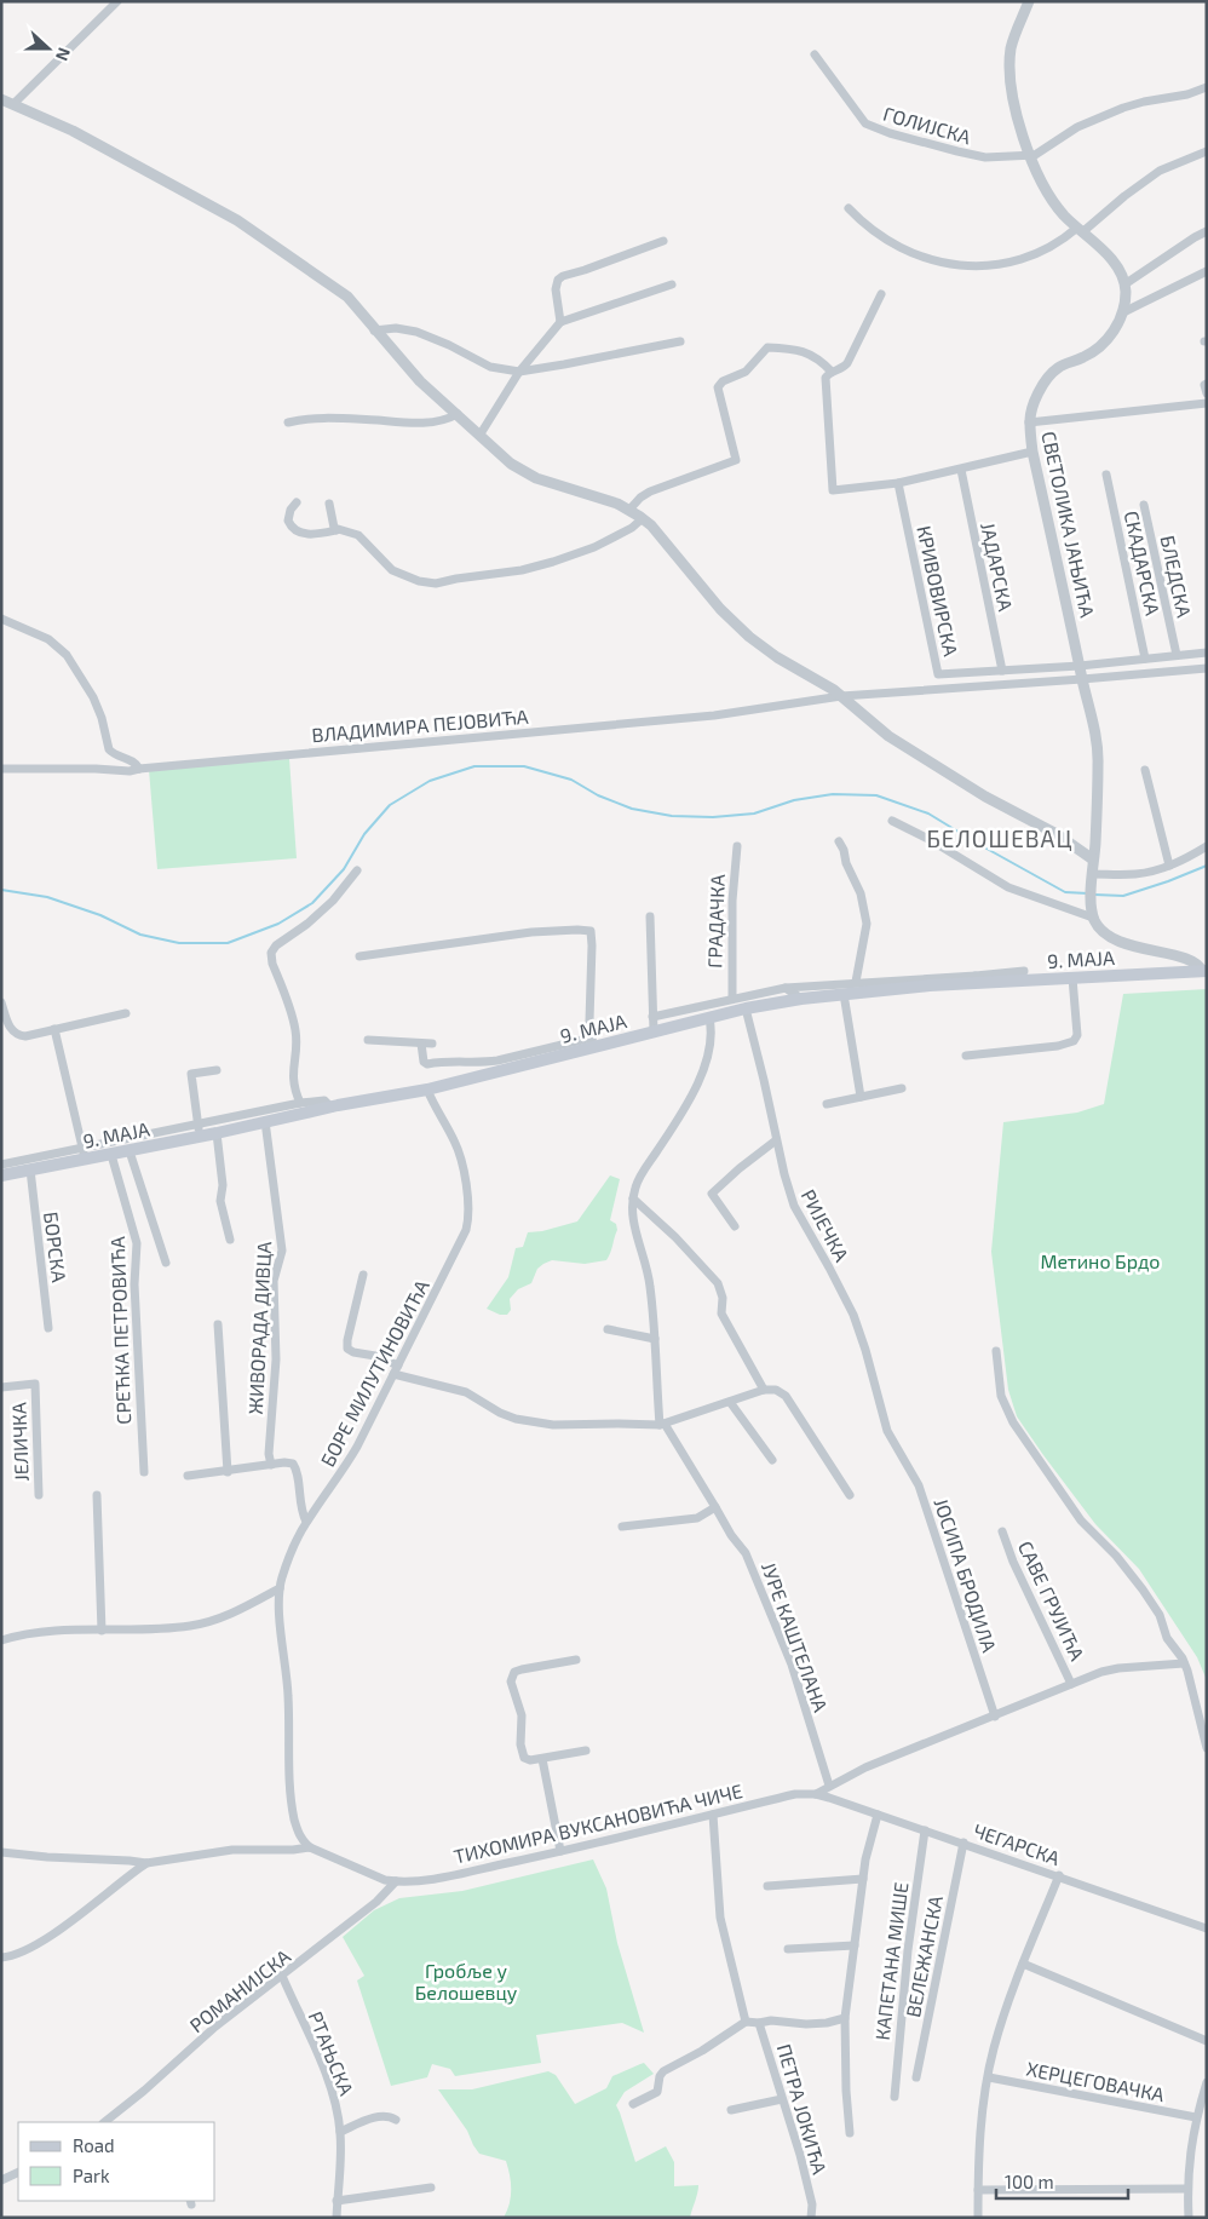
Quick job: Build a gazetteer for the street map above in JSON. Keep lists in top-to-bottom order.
{
  "streets": {
    "main road": ["9. МАЈА"],
    "street": [
      "ГОЛИЈСКА",
      "СВЕТОЛИКА ЈАЊИЋА",
      "СКАДАРСКА",
      "ЈАДАРСКА",
      "БЛЕДСКА",
      "КРИВОВИРСКА",
      "ВЛАДИМИРА ПЕЈОВИЋА",
      "ГРАДАЧКА",
      "РИЈЕЧКА",
      "БОРСКА",
      "ЖИВОРАДА ДИВЦА",
      "СРЕЋКА ПЕТРОВИЋА",
      "БОРЕ МИЛУТИНОВИЋА",
      "ЈЕЛИЧКА",
      "ЈОСИПА БРОДИЛА",
      "САВЕ ГРУЈИЋА",
      "ЈУРЕ КАШТЕЛАНА",
      "ТИХОМИРА ВУКСАНОВИЋА ЧИЧЕ",
      "ЧЕГАРСКА",
      "ВЕЛЕЖАНСКА",
      "КАПЕТАНА МИШЕ",
      "РОМАНИЈСКА",
      "РТАЊСКА",
      "ХЕРЦЕГОВАЧКА",
      "ПЕТРА ЈОКИЋА"
    ]
  },
  "crossings": [
    ["СВЕТОЛИКА ЈАЊИЋА", "КРИВОВИРСКА"],
    ["СВЕТОЛИКА ЈАЊИЋА", "ВЛАДИМИРА ПЕЈОВИЋА"],
    ["СКАДАРСКА", "КРИВОВИРСКА"],
    ["ЈАДАРСКА", "КРИВОВИРСКА"],
    ["БЛЕДСКА", "КРИВОВИРСКА"],
    ["9. МАЈА", "РИЈЕЧКА"],
    ["9. МАЈА", "БОРСКА"],
    ["9. МАЈА", "ЖИВОРАДА ДИВЦА"],
    ["9. МАЈА", "СРЕЋКА ПЕТРОВИЋА"],
    ["9. МАЈА", "БОРЕ МИЛУТИНОВИЋА"],
    ["РИЈЕЧКА", "ЈОСИПА БРОДИЛА"],
    ["БОРЕ МИЛУТИНОВИЋА", "ТИХОМИРА ВУКСАНОВИЋА ЧИЧЕ"],
    ["ЈОСИПА БРОДИЛА", "ТИХОМИРА ВУКСАНОВИЋА ЧИЧЕ"],
    ["САВЕ ГРУЈИЋА", "ТИХОМИРА ВУКСАНОВИЋА ЧИЧЕ"],
    ["ЈУРЕ КАШТЕЛАНА", "ТИХОМИРА ВУКСАНОВИЋА ЧИЧЕ"],
    ["ТИХОМИРА ВУКСАНОВИЋА ЧИЧЕ", "ЧЕГАРСКА"],
    ["ТИХОМИРА ВУКСАНОВИЋА ЧИЧЕ", "РОМАНИЈСКА"],
    ["ЧЕГАРСКА", "ВЕЛЕЖАНСКА"],
    ["ЧЕГАРСКА", "КАПЕТАНА МИШЕ"],
    ["РОМАНИЈСКА", "РТАЊСКА"]
  ],
  "districts": ["БЕЛОШЕВАЦ"],
  "parks": ["Метино Брдо", "Гробље у Белошевцу"],
  "legend": ["Road", "Park"],
  "scale_bar": "100 m",
  "north": "right"
}
